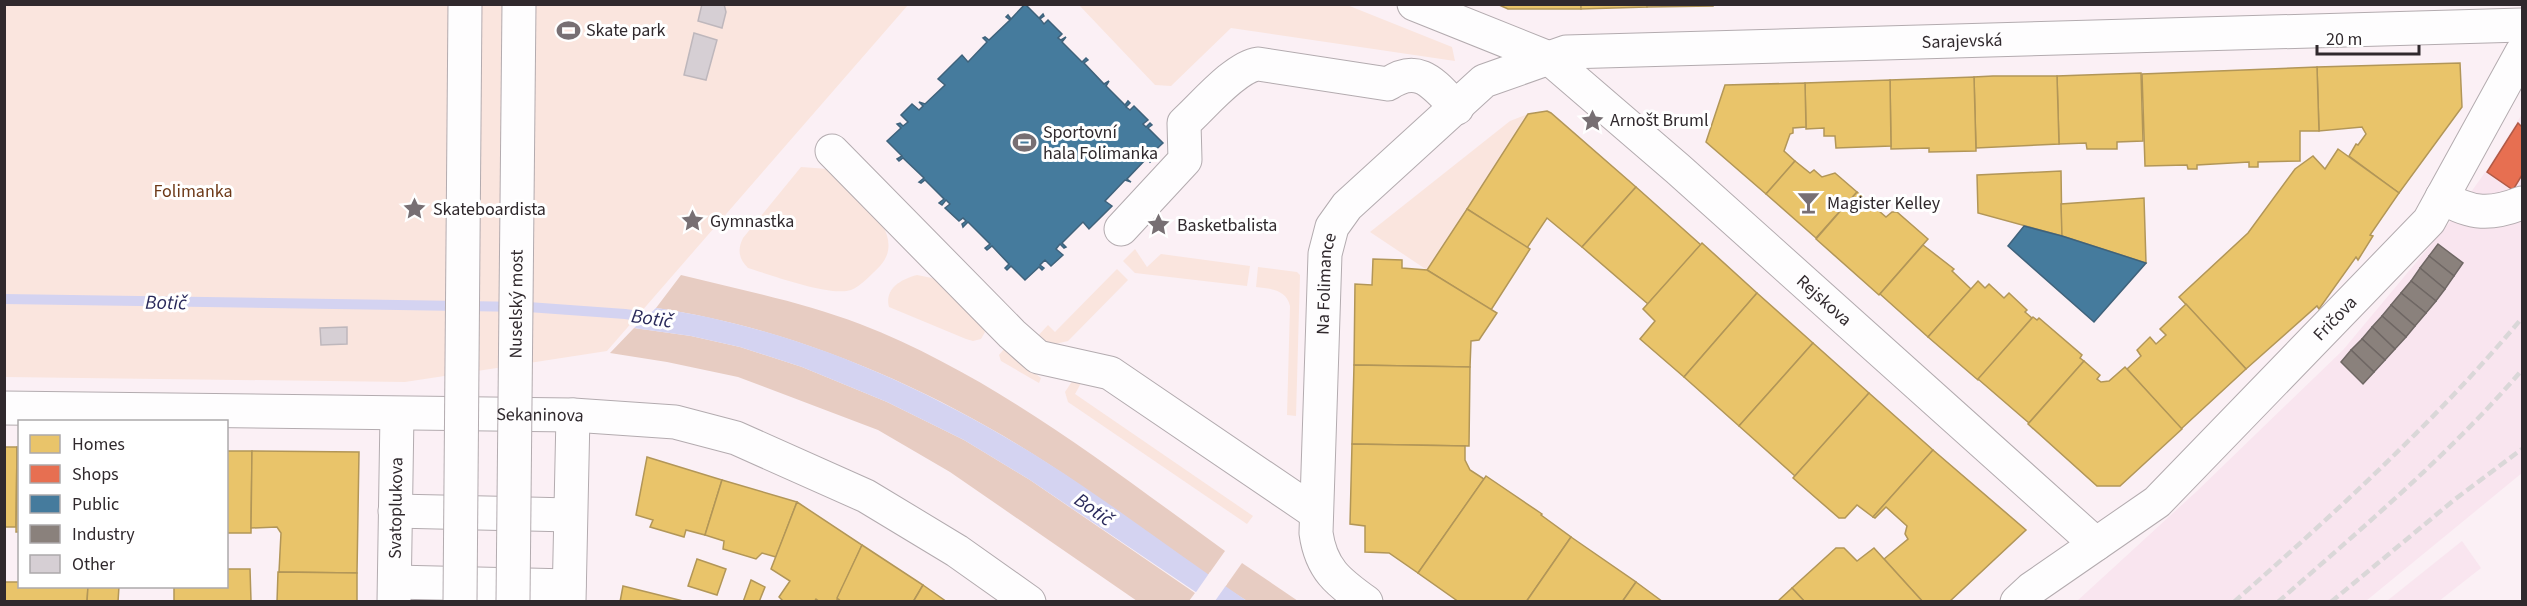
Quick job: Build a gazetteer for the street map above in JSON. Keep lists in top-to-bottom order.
{
  "streets": {
    "street": [
      "Sarajevská",
      "Na Folimance",
      "Rejskova",
      "Nuselský most",
      "Fričova",
      "Sekaninova",
      "Svatoplukova"
    ]
  },
  "crossings": [
    ["Sarajevská", "Na Folimance"],
    ["Sarajevská", "Rejskova"],
    ["Na Folimance", "Rejskova"],
    ["Rejskova", "Fričova"],
    ["Sekaninova", "Svatoplukova"]
  ],
  "water": ["Botič"],
  "parks": ["Folimanka"],
  "places": {
    "sports": ["Skate park", "Sportovní hala Folimanka"],
    "place": [
      "Arnošt Bruml",
      "Skateboardista",
      "Gymnastka",
      "Basketbalista"
    ],
    "bar": ["Magister Kelley"]
  },
  "legend": [
    "Homes",
    "Shops",
    "Public",
    "Industry",
    "Other"
  ],
  "scale_bar": "20 m"
}
